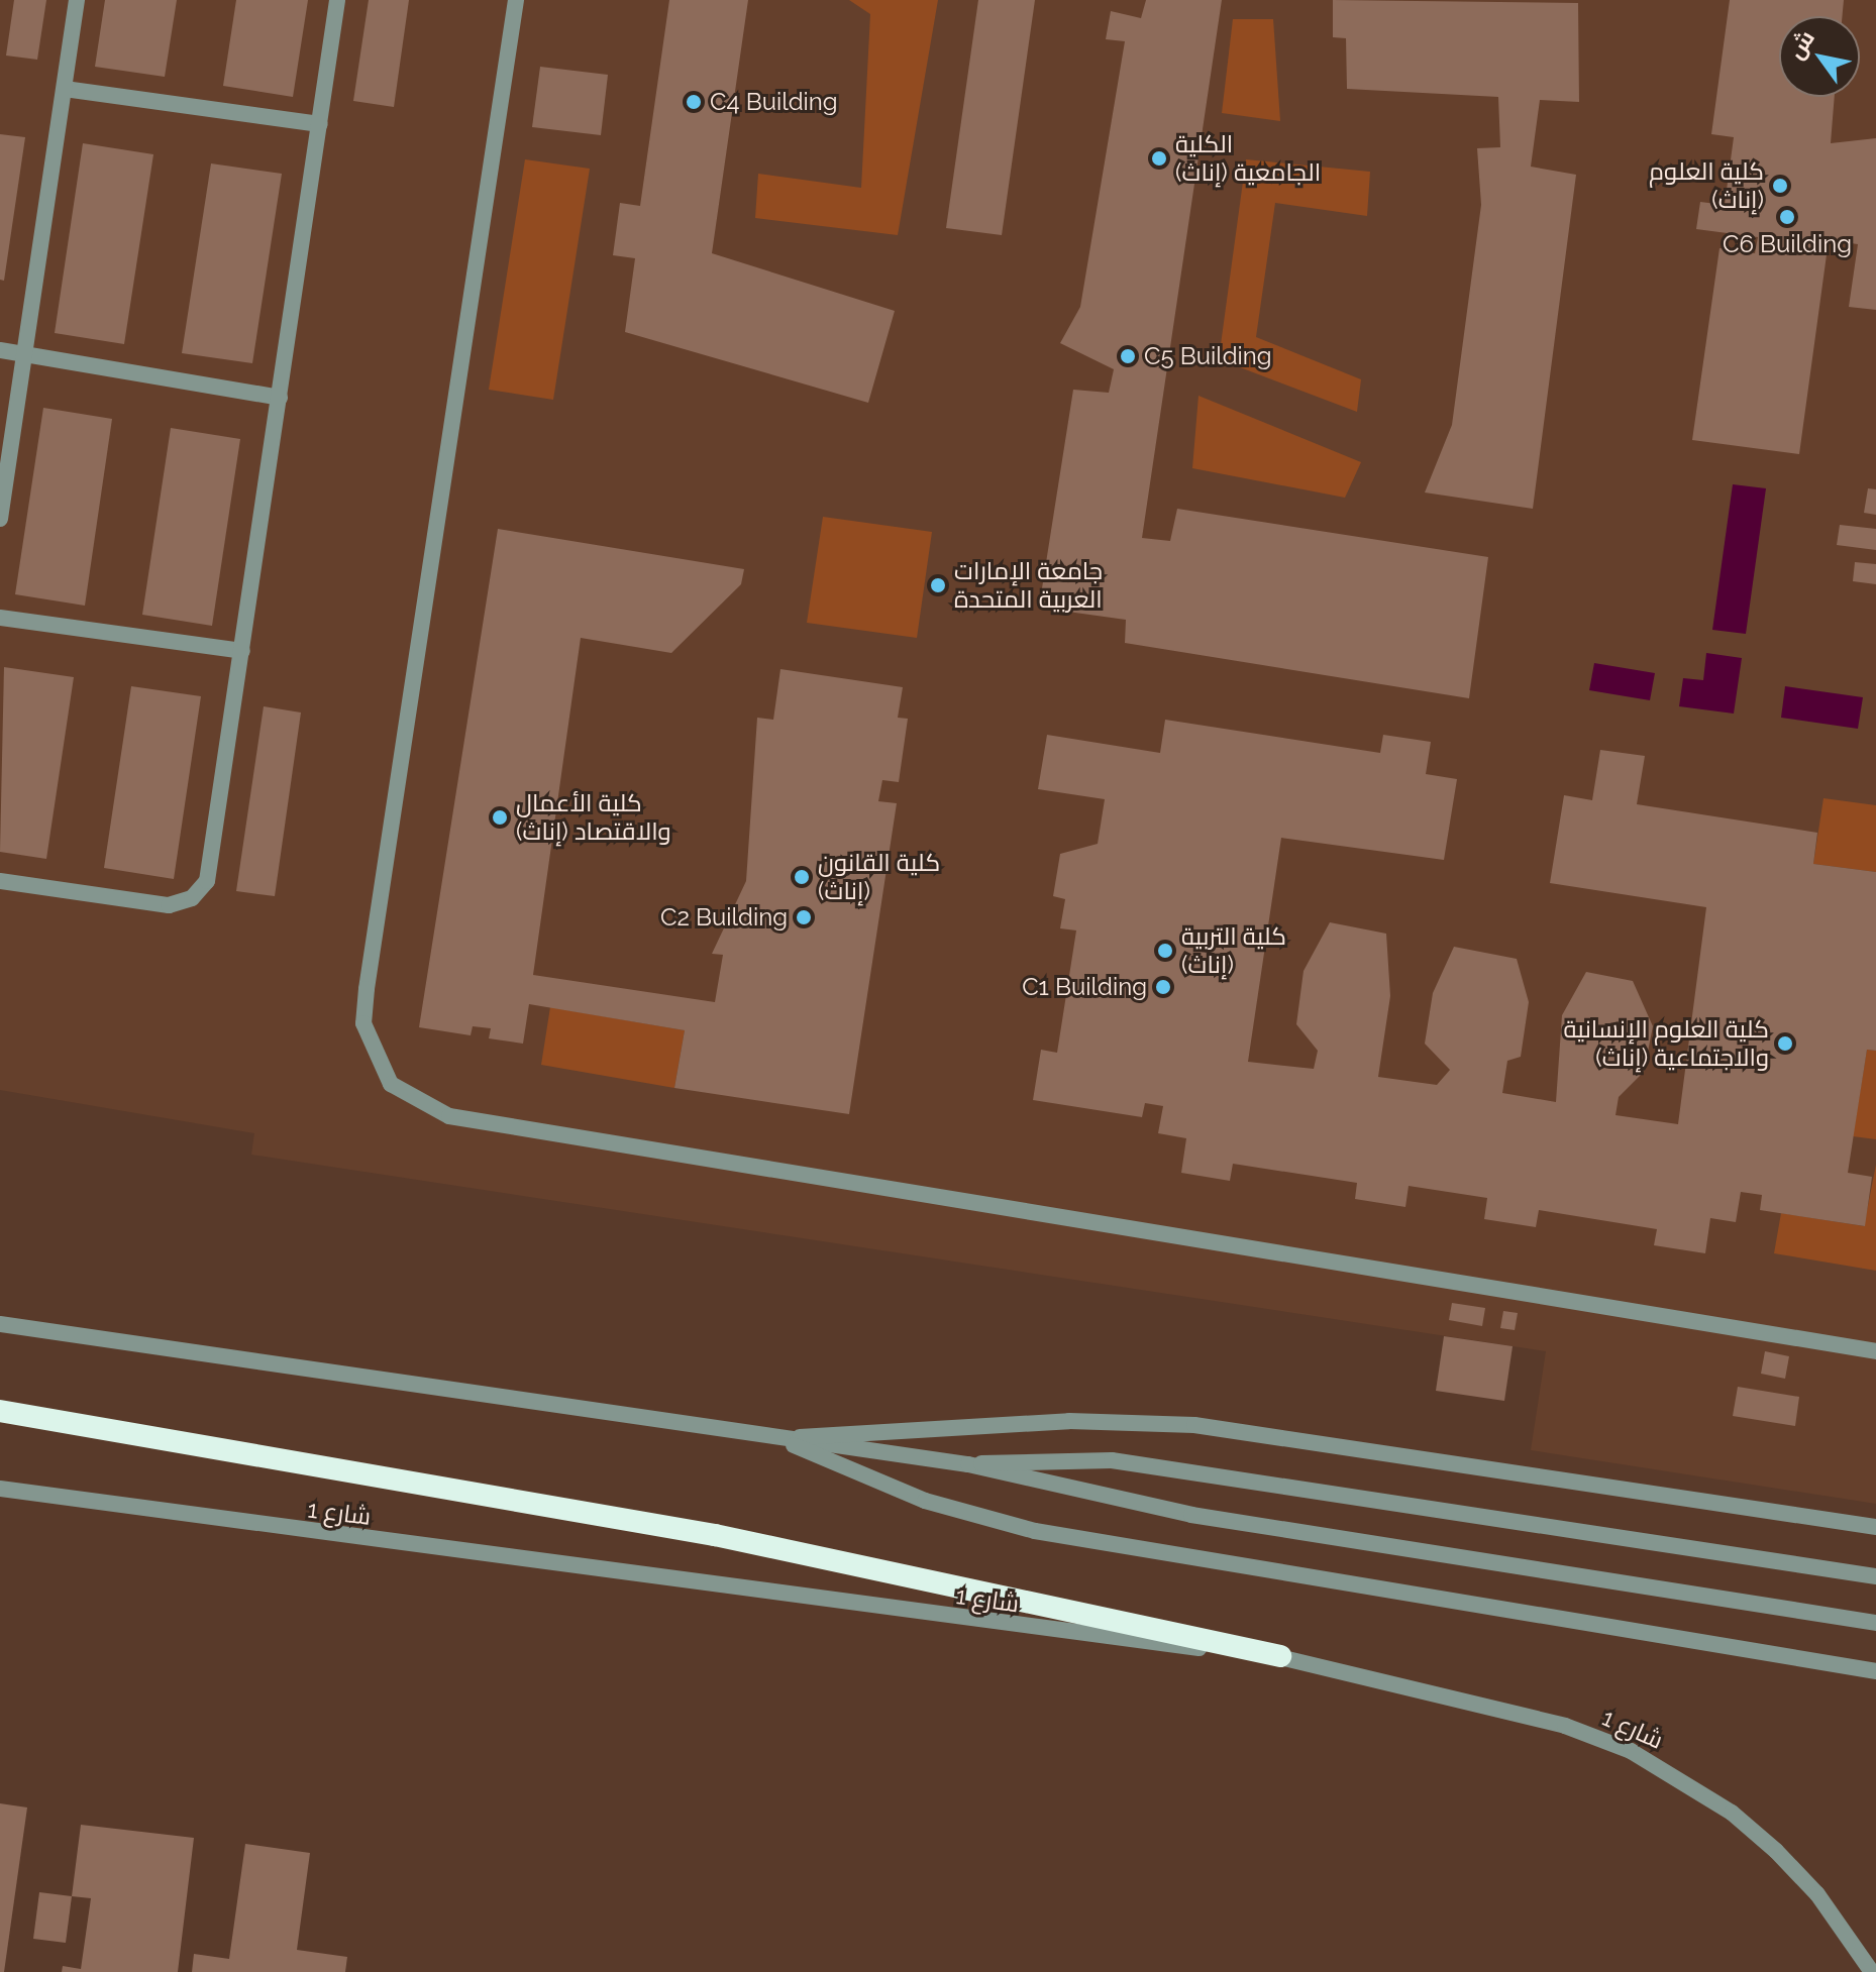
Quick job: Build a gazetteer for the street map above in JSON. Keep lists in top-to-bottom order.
{
  "streets": {
    "street": ["شارع 1"]
  },
  "places": [
    "C4 Building",
    "الكلية الجامعية (إناث)",
    "كلية العلوم (إناث)",
    "C6 Building",
    "C5 Building",
    "جامعة الإمارات العربية المتحدة",
    "كلية الأعمال والاقتصاد (إناث)",
    "كلية القانون (إناث)",
    "C2 Building",
    "كلية التربية (إناث)",
    "C1 Building",
    "كلية العلوم الإنسانية والاجتماعية (إناث)"
  ],
  "north": "top left"
}
